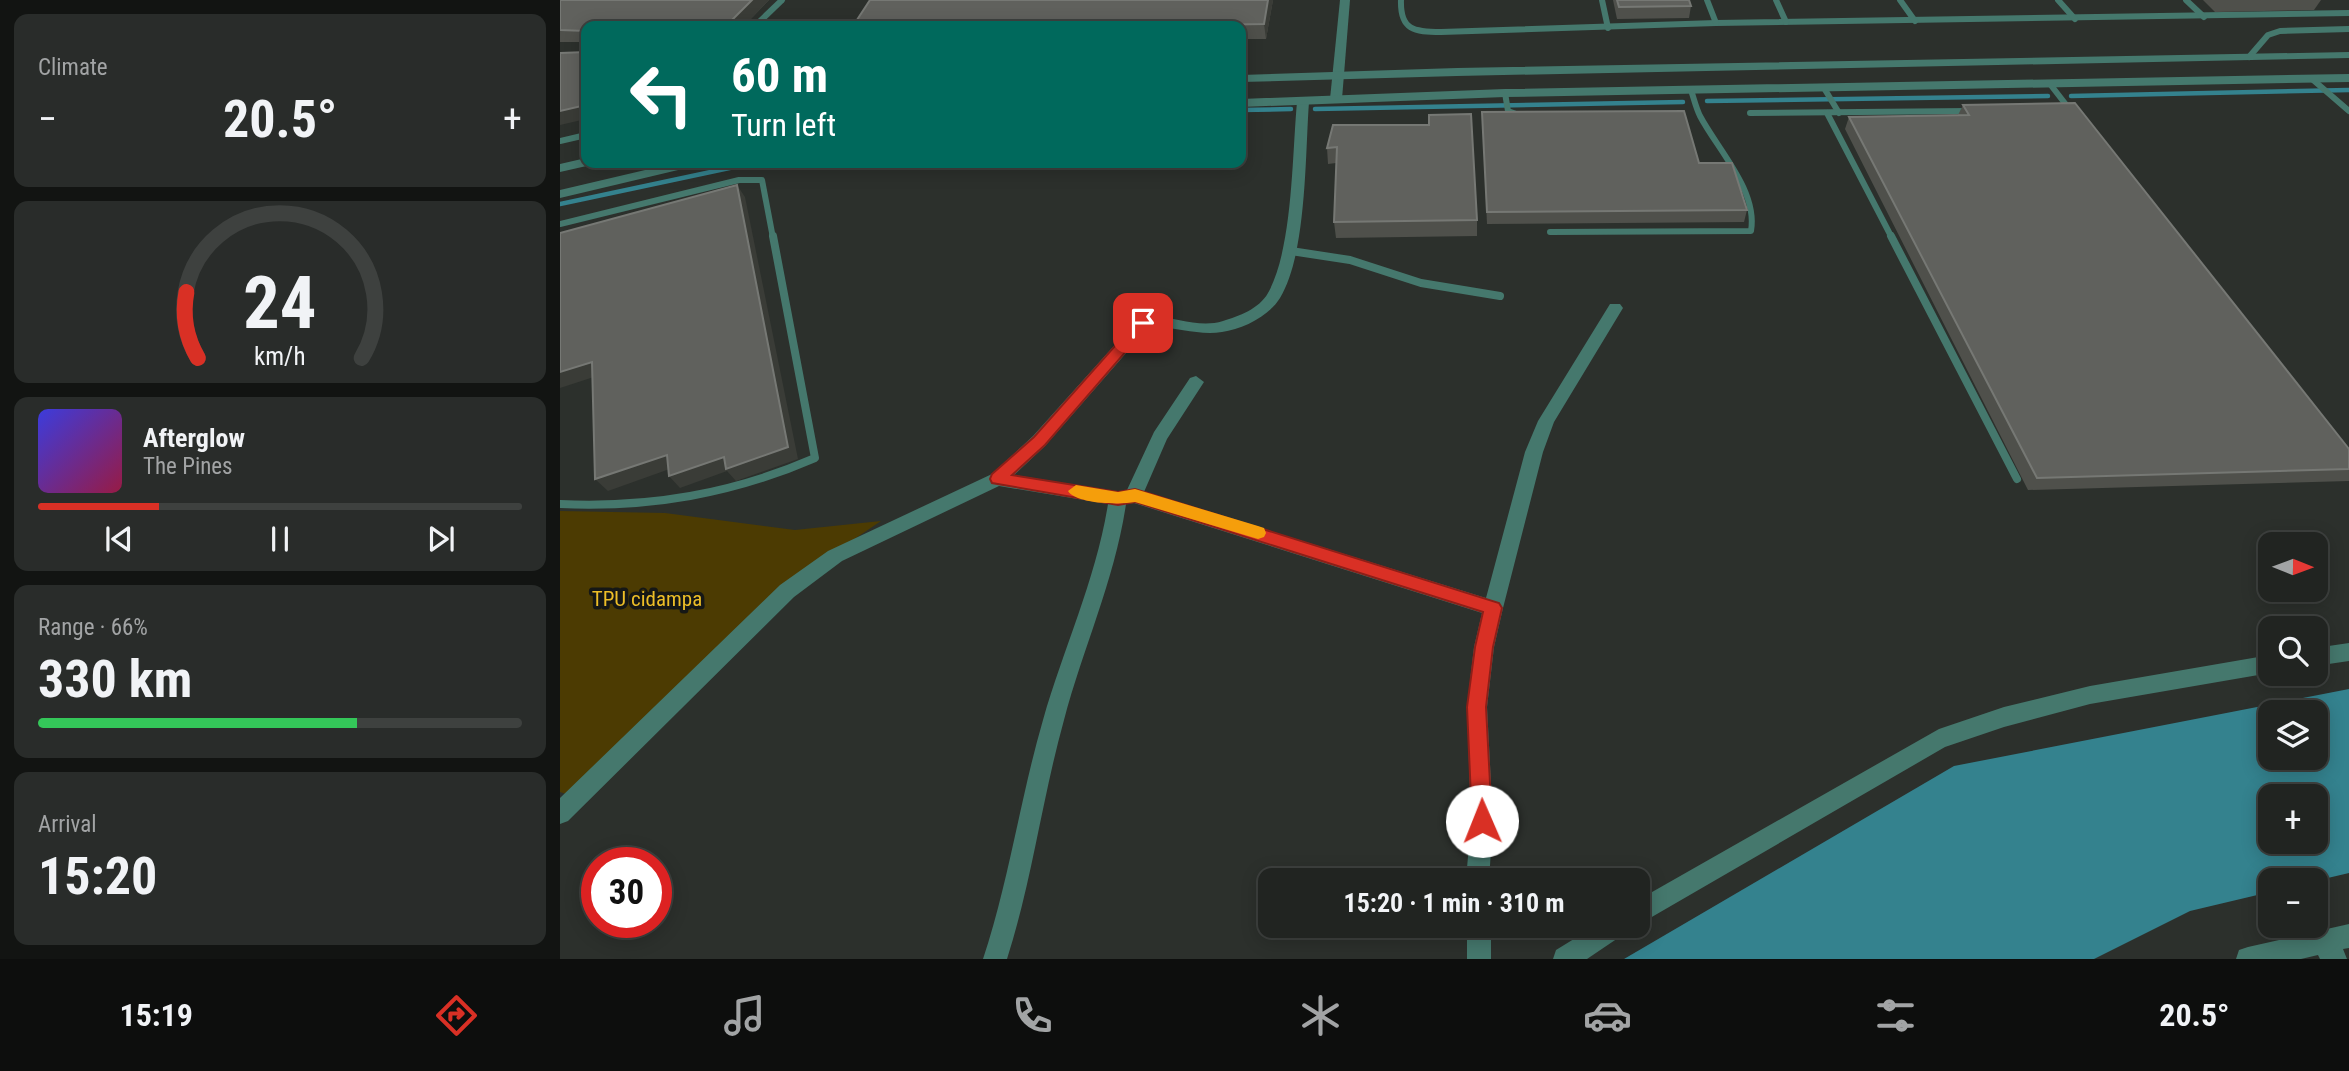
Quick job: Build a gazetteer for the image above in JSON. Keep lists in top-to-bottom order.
{
  "parks": ["TPU cidampa"],
  "north": "right",
  "page": {
    "tile": [
      "Climate",
      ["Range · 66%", "330 km"],
      ["Arrival", "15:20"]
    ],
    "turn": ["60 m", "Turn left"],
    "heat": ["−", "20.5°", "+"],
    "song": ["Afterglow", "The Pines"],
    "map_buttons": ["+", "−"],
    "limit": "30",
    "trip": "15:20 · 1 min · 310 m",
    "tabs": ["15:19", "20.5°"],
    "gauge": ["24", "km/h"]
  }
}
